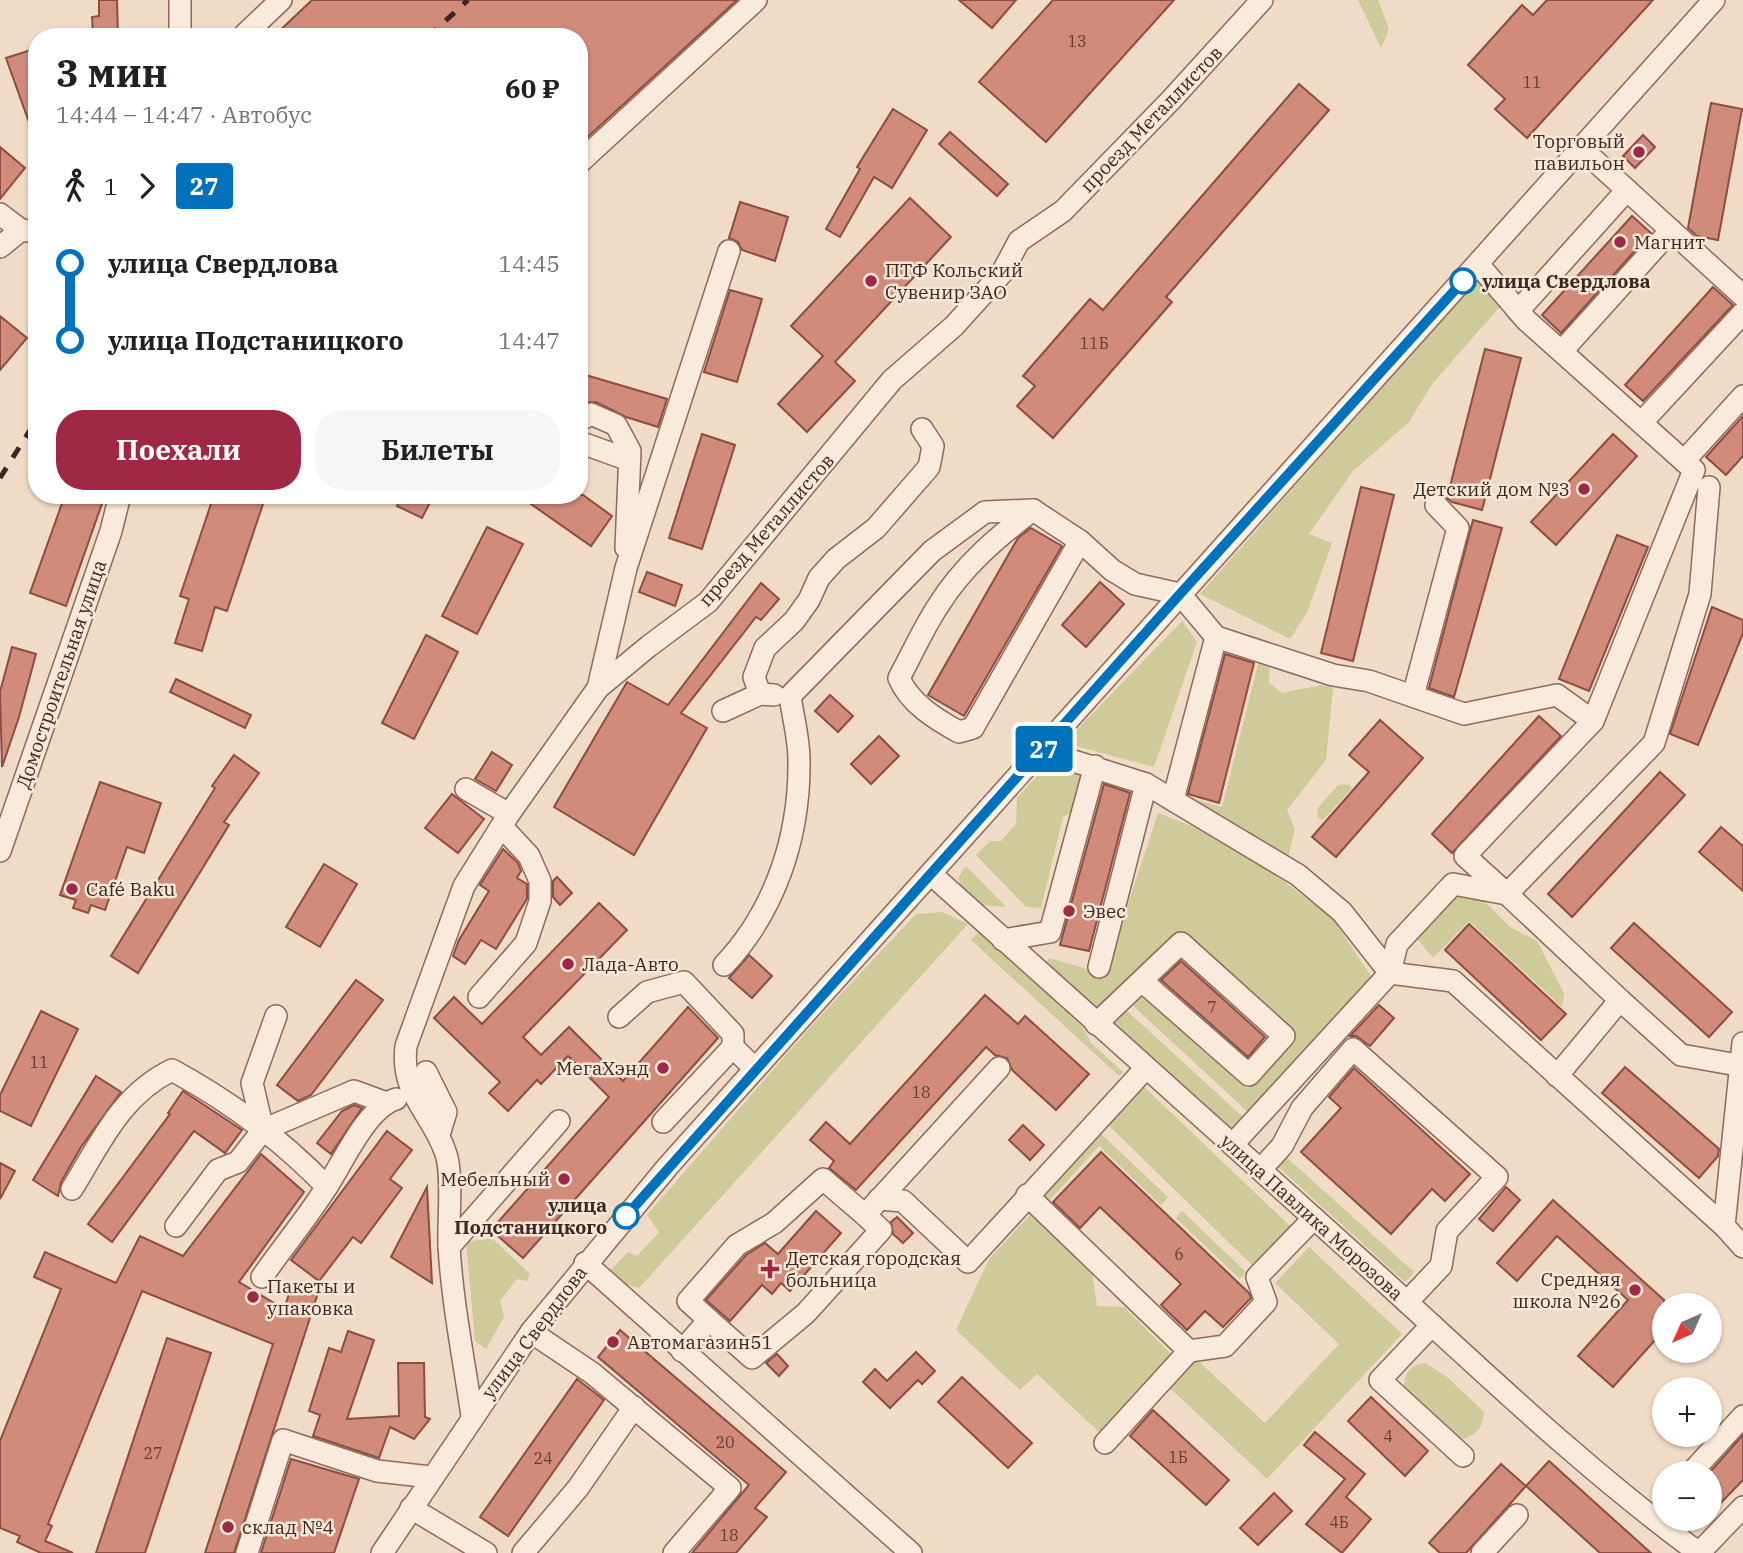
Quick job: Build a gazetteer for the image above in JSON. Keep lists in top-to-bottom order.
{
  "streets": {
    "street": [
      "проезд Металлистов",
      "Домостроительная улица",
      "улица Павлика Морозова",
      "улица Свердлова"
    ]
  },
  "crossings": [
    ["проезд Металлистов", "улица Свердлова"],
    ["улица Павлика Морозова", "улица Свердлова"]
  ],
  "places": {
    "other": [
      "Торговый павильон",
      "Магнит",
      "ПТФ Кольский Сувенир ЗАО",
      "улица Свердлова",
      "Детский дом №3",
      "Café Baku",
      "Эвес",
      "Лада-Авто",
      "МегаХэнд",
      "Мебельный",
      "улица Подстаницкого",
      "Средняя школа №26",
      "Пакеты и упаковка",
      "Автомагазин51",
      "склад №4"
    ],
    "health": ["Детская городская больница"]
  },
  "lines": ["bus line 27"],
  "house_numbers": [
    "13",
    "11",
    "11Б",
    "7",
    "11",
    "18",
    "6",
    "4",
    "20",
    "27",
    "1Б",
    "24",
    "4Б",
    "18"
  ],
  "north": "bottom left",
  "page": {
    "on_map": "27",
    "heading": ["3 мин", "14:44 – 14:47 · Автобус", "60 ₽"],
    "legs": ["1", "27"],
    "list": [
      {
        "name": "улица Свердлова",
        "value": "14:45"
      },
      {
        "name": "улица Подстаницкого",
        "value": "14:47"
      }
    ],
    "buttons": ["Поехали", "Билеты"],
    "map_buttons": ["+", "−"]
  }
}
